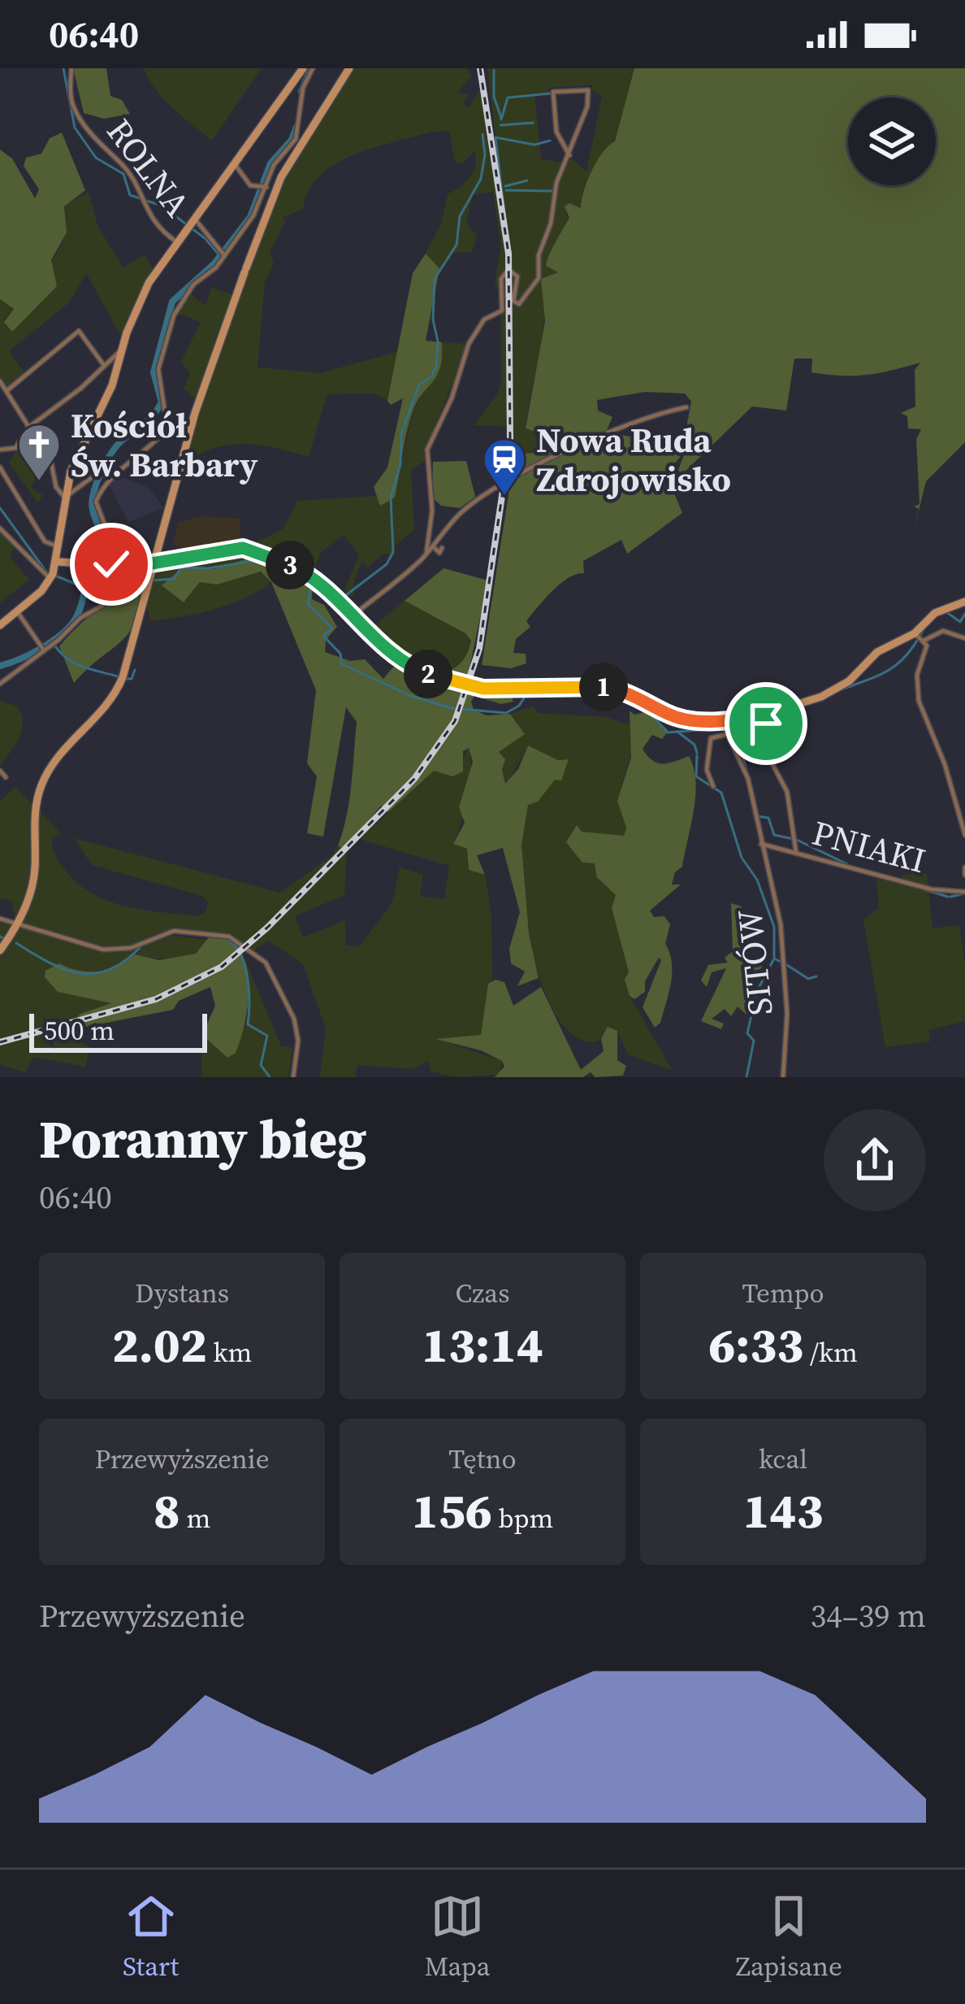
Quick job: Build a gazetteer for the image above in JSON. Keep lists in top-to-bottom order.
{
  "streets": {
    "street": ["ROLNA", "PNIAKI", "SITÓW"]
  },
  "crossings": [
    ["PNIAKI", "SITÓW"]
  ],
  "places": {
    "church": ["Kościół Św. Barbary"],
    "station": ["Nowa Ruda Zdrojowisko"]
  },
  "scale_bar": "500 m",
  "page": {
    "status": "06:40",
    "pins": ["3", "2", "1"],
    "scale": "500 m",
    "heading": ["Poranny bieg", "06:40"],
    "stats": [
      ["Dystans", "2.02 km"],
      ["Czas", "13:14"],
      ["Tempo", "6:33 /km"],
      ["Przewyższenie", "8 m"],
      ["Tętno", "156 bpm"],
      ["kcal", "143"]
    ],
    "chart": ["Przewyższenie", "34–39 m"],
    "tabs": ["Start", "Mapa", "Zapisane"]
  }
}
